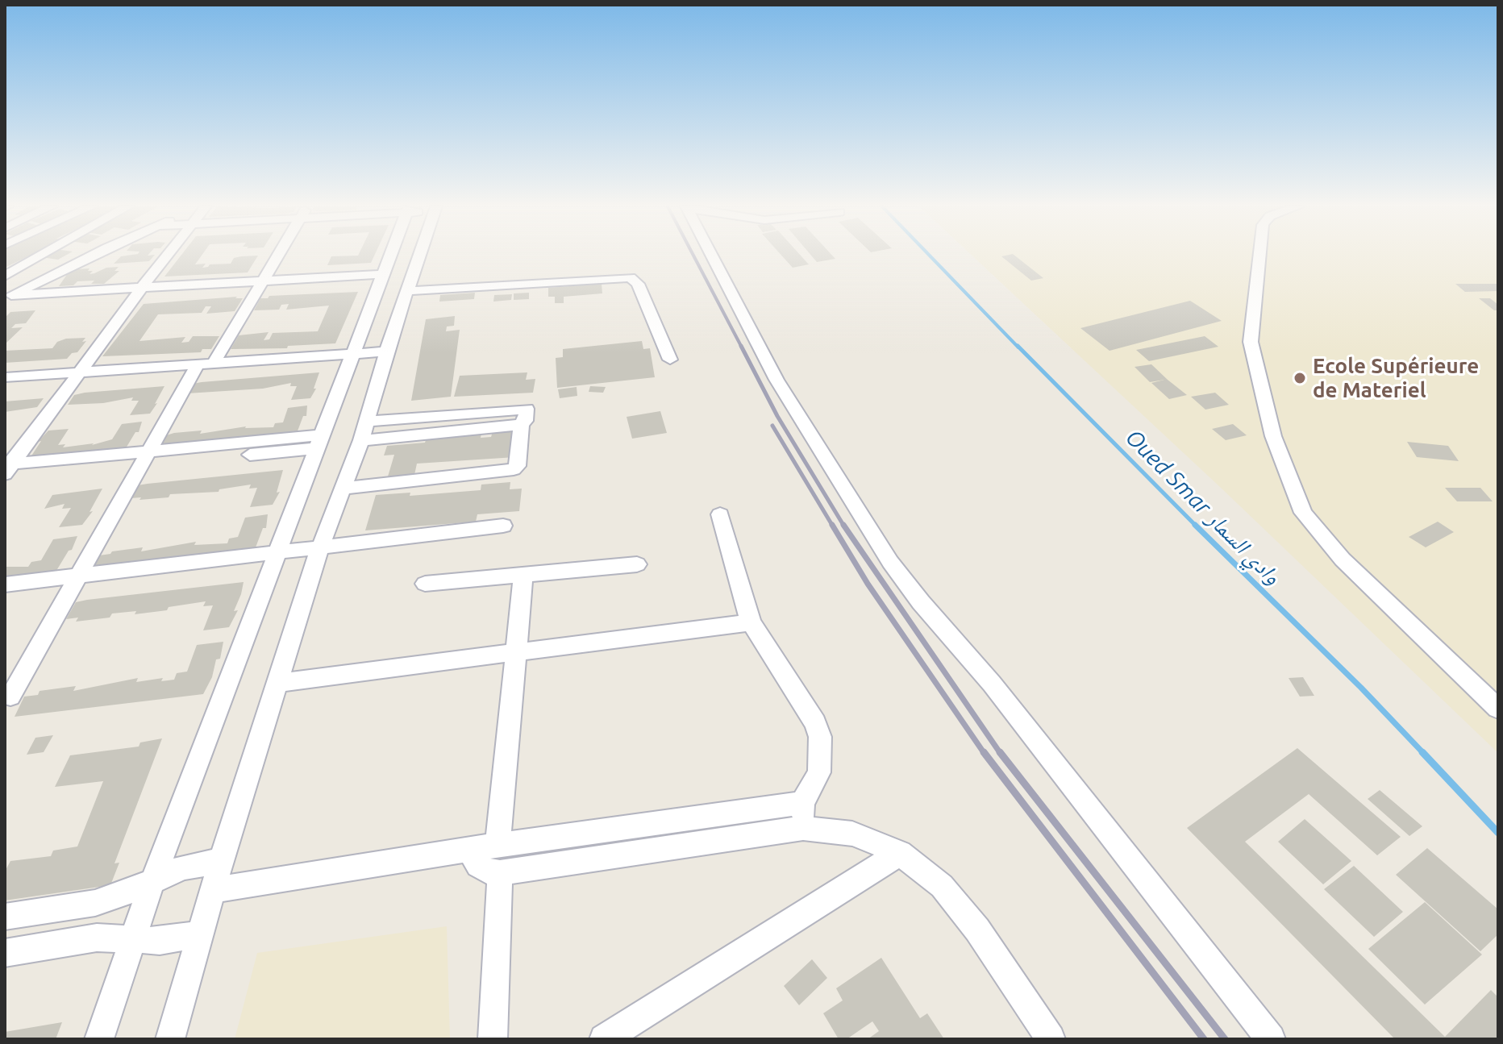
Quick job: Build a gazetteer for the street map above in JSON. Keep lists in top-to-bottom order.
{
  "water": ["Oued Smar وادي السمار"],
  "places": ["Ecole Supérieure de Materiel"]
}
